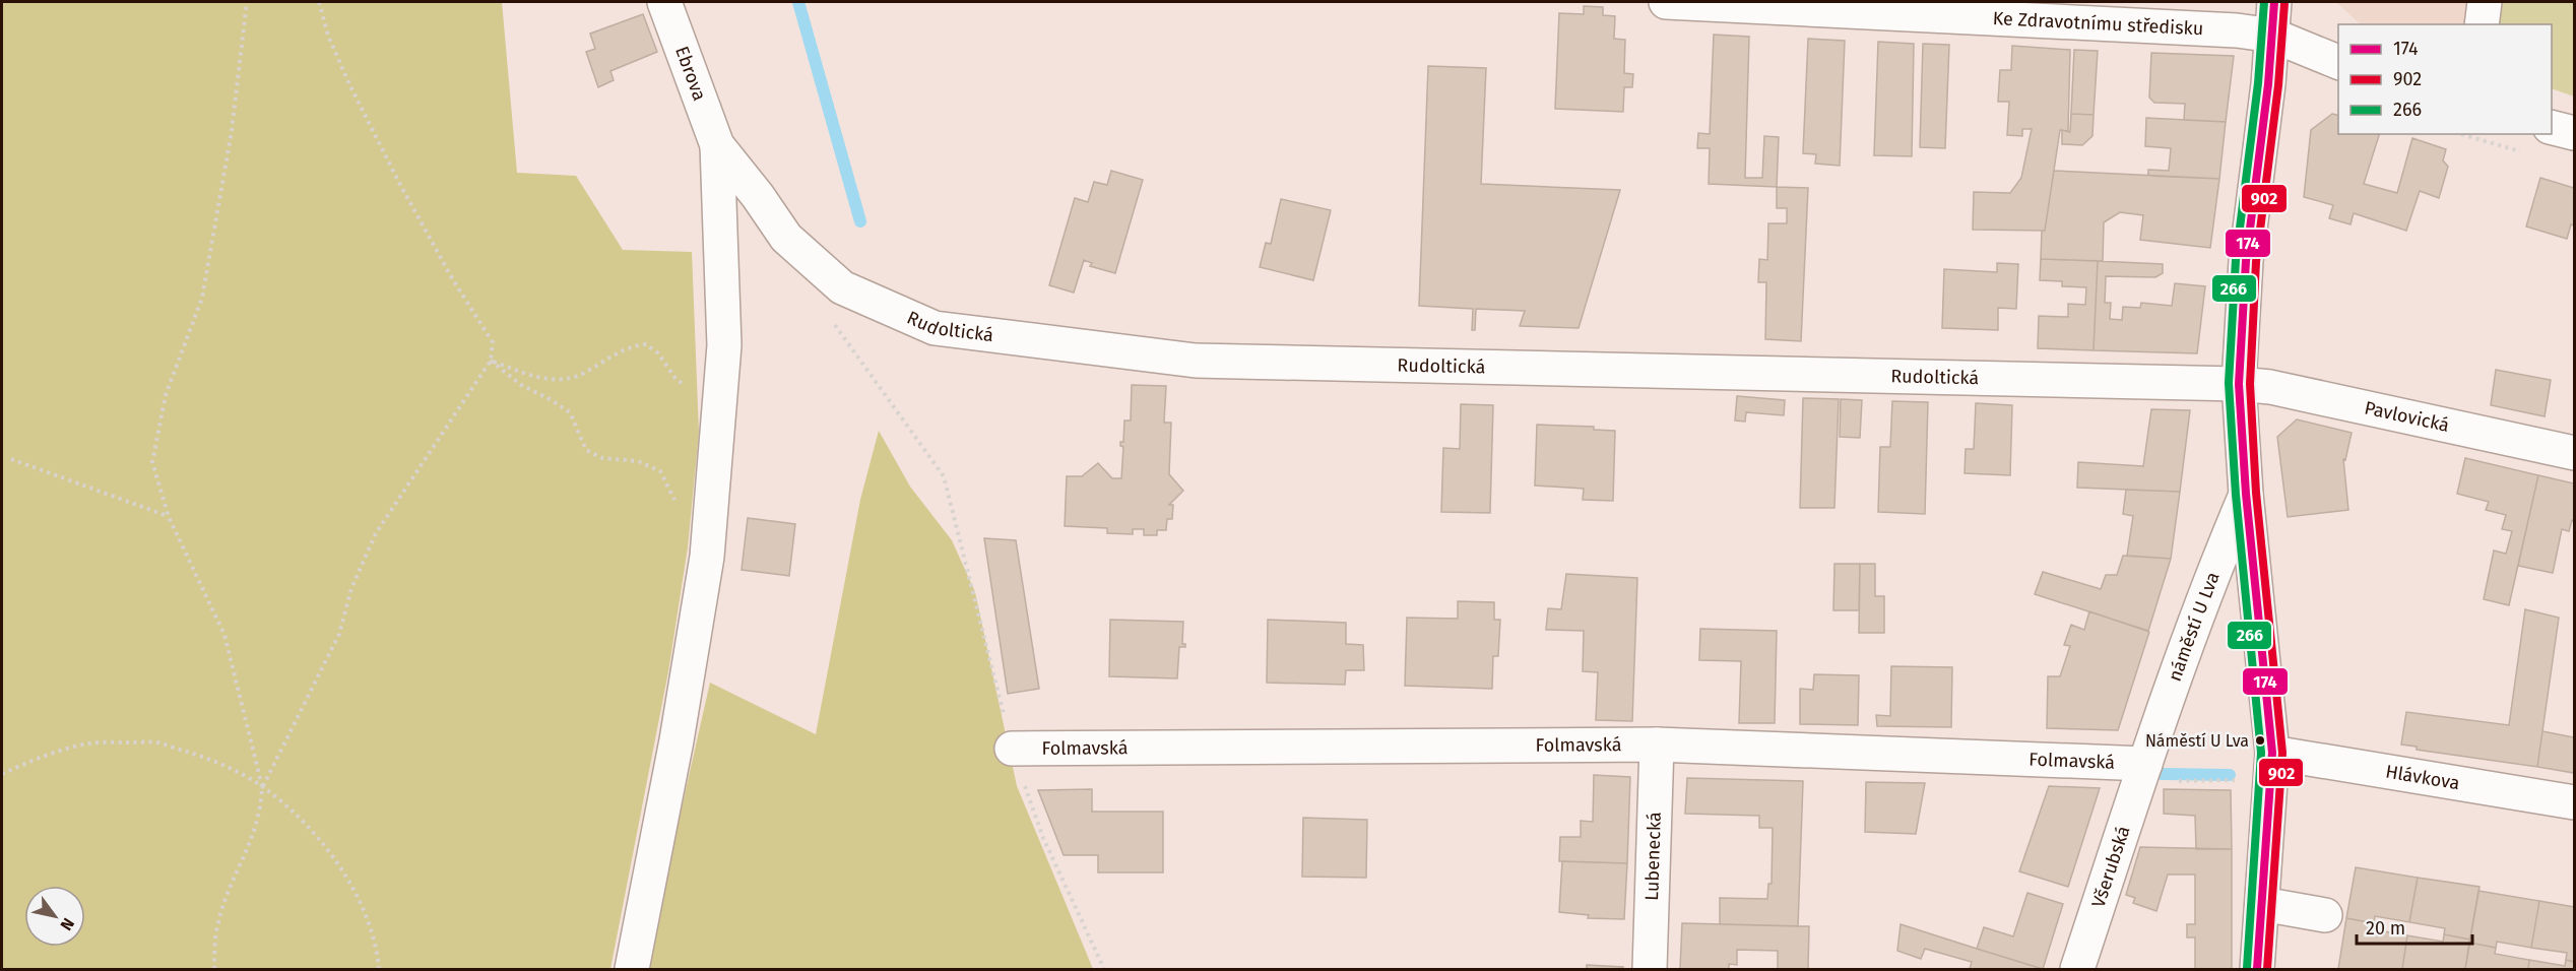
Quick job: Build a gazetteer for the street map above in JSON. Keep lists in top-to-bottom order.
{
  "streets": {
    "street": [
      "Ke Zdravotnímu středisku",
      "Ebrova",
      "Rudoltická",
      "Pavlovická",
      "náměstí U Lva",
      "Folmavská",
      "Hlávkova",
      "Lubenecká",
      "Všerubská"
    ]
  },
  "crossings": [
    ["Ebrova", "Rudoltická"],
    ["Rudoltická", "Pavlovická"],
    ["náměstí U Lva", "Folmavská"],
    ["náměstí U Lva", "Všerubská"],
    ["Folmavská", "Lubenecká"],
    ["Folmavská", "Všerubská"]
  ],
  "places": ["Náměstí U Lva"],
  "lines": ["transit line 174", "transit line 266", "transit line 902"],
  "legend": ["174", "902", "266"],
  "scale_bar": "20 m",
  "north": "bottom right"
}
